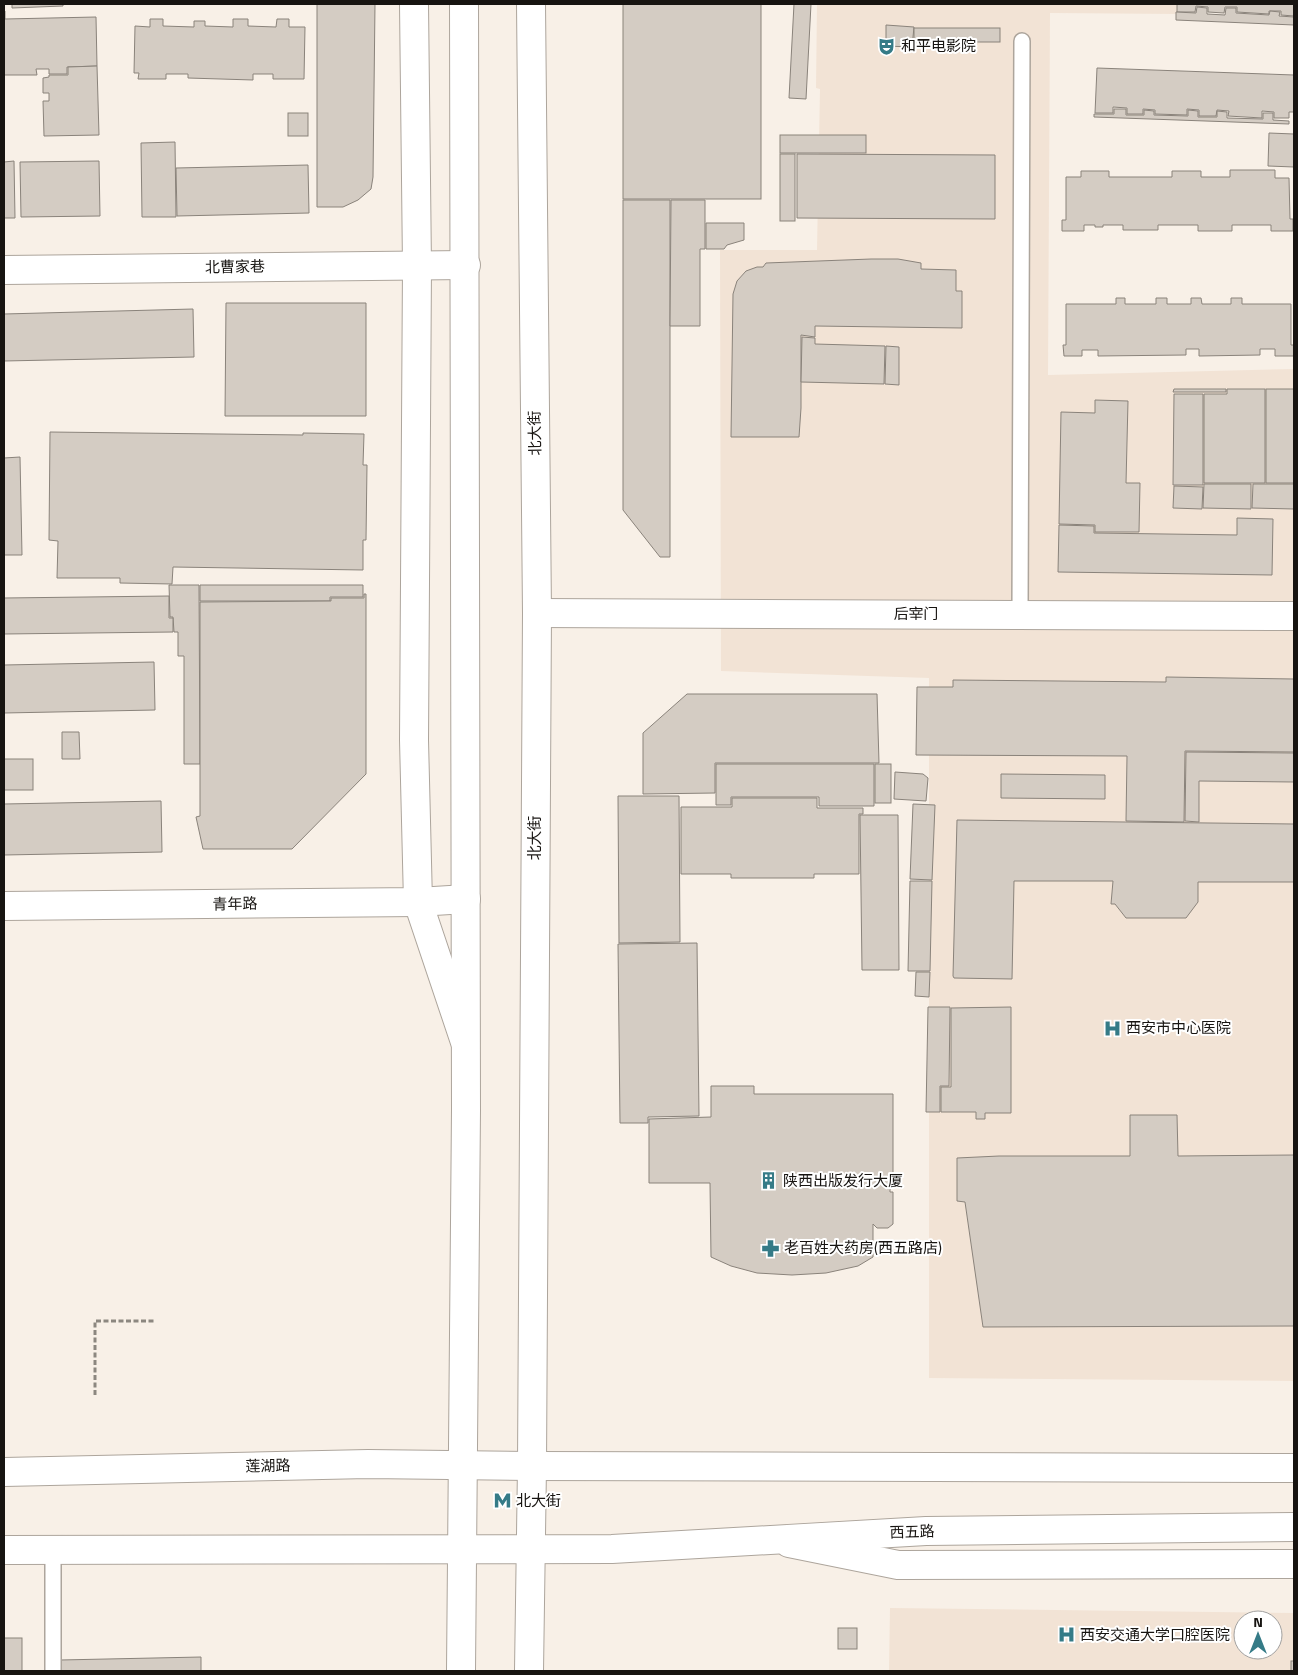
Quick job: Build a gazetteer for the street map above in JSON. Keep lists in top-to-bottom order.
{
  "streets": {
    "main road": [
      "北曹家巷",
      "北大街",
      "后宰门",
      "青年路",
      "莲湖路",
      "西五路"
    ]
  },
  "crossings": [
    ["北大街", "后宰门"],
    ["北大街", "莲湖路"],
    ["北大街", "西五路"]
  ],
  "places": {
    "theatre": ["和平电影院"],
    "hospital": ["西安市中心医院", "西安交通大学口腔医院"],
    "building": ["陕西出版发行大厦"],
    "pharmacy": ["老百姓大药房(西五路店)"],
    "metro station": ["北大街"]
  },
  "north": "top"
}
